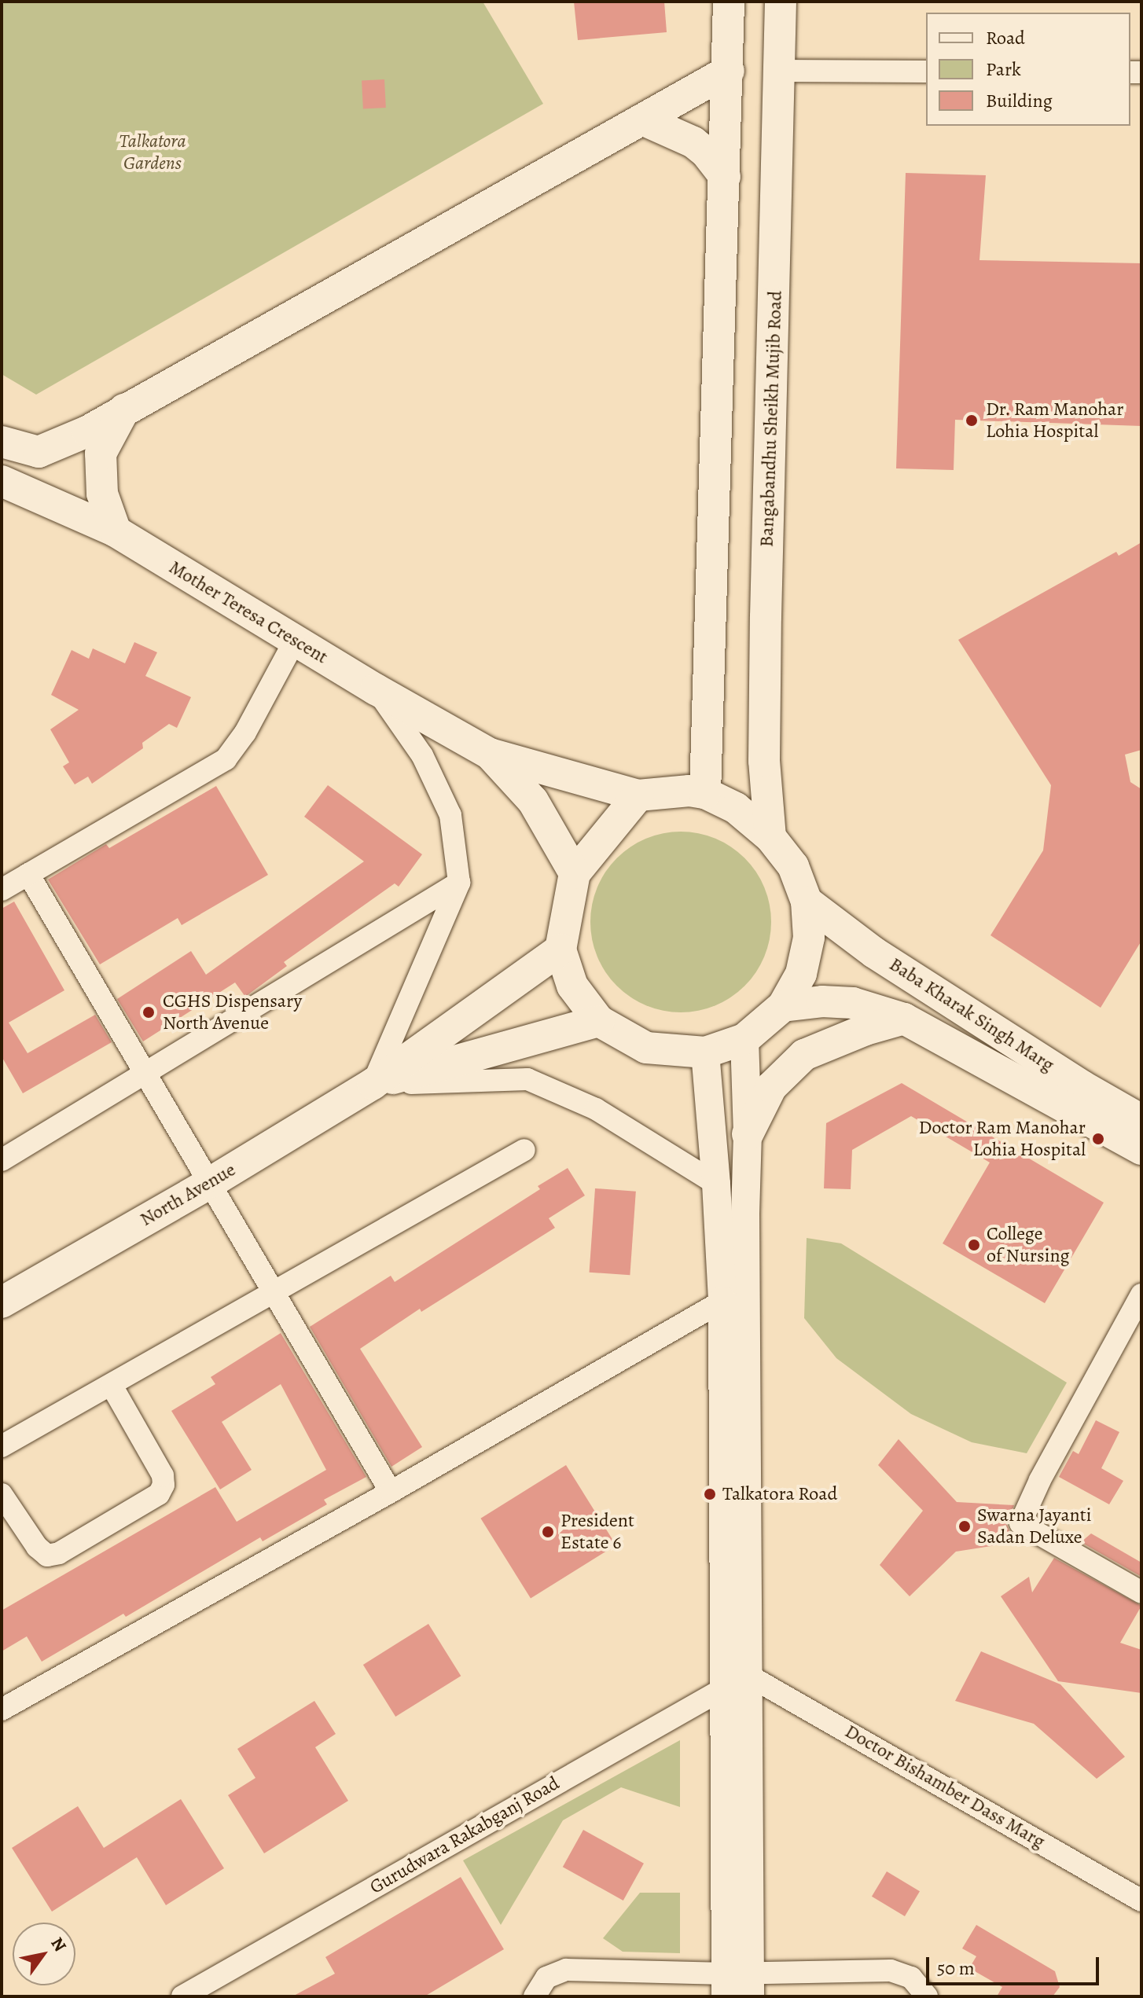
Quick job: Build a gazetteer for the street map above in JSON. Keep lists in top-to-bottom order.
{
  "streets": {
    "main road": [
      "Bangabandhu Sheikh Mujib Road",
      "Mother Teresa Crescent",
      "Baba Kharak Singh Marg",
      "North Avenue"
    ],
    "street": ["Doctor Bishamber Dass Marg", "Gurudwara Rakabganj Road"]
  },
  "crossings": [
    ["Doctor Bishamber Dass Marg", "Gurudwara Rakabganj Road"]
  ],
  "parks": ["Talkatora Gardens"],
  "places": [
    "Dr. Ram Manohar Lohia Hospital",
    "CGHS Dispensary North Avenue",
    "Doctor Ram Manohar Lohia Hospital",
    "College of Nursing",
    "Talkatora Road",
    "Swarna Jayanti Sadan Deluxe",
    "President Estate 6"
  ],
  "legend": ["Road", "Park", "Building"],
  "scale_bar": "50 m",
  "north": "top right"
}
